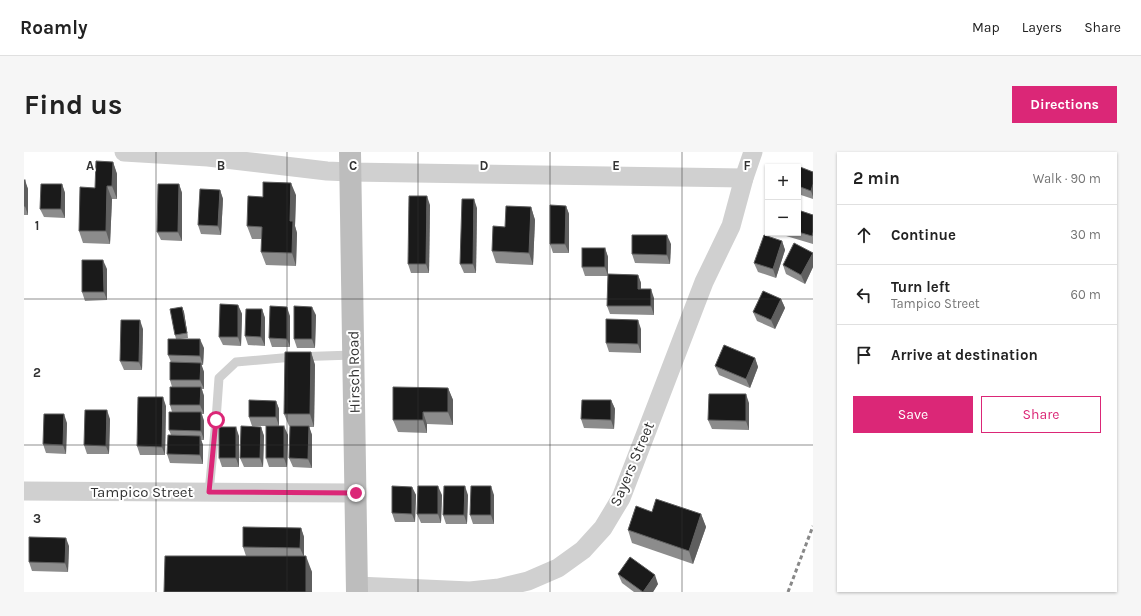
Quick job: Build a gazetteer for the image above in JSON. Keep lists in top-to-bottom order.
{
  "streets": {
    "main road": ["Hirsch Road"],
    "street": ["Sayers Street", "Tampico Street"]
  },
  "crossings": [
    ["Hirsch Road", "Sayers Street"],
    ["Hirsch Road", "Tampico Street"]
  ],
  "page": {
    "header": "Roamly",
    "nav": ["Map", "Layers", "Share"],
    "buttons": [
      "Directions",
      ["Save", "Share"]
    ],
    "title": "Find us",
    "heading": ["2 min", "Walk · 90 m"],
    "map_buttons": ["+", "−"],
    "list": [
      ["Continue", "30 m"],
      ["Turn left", "Tampico Street", "60 m"],
      "Arrive at destination"
    ]
  },
  "grid": {
    "columns": [
      "A",
      "B",
      "C",
      "D",
      "E",
      "F"
    ],
    "rows": ["1", "2", "3"]
  }
}
